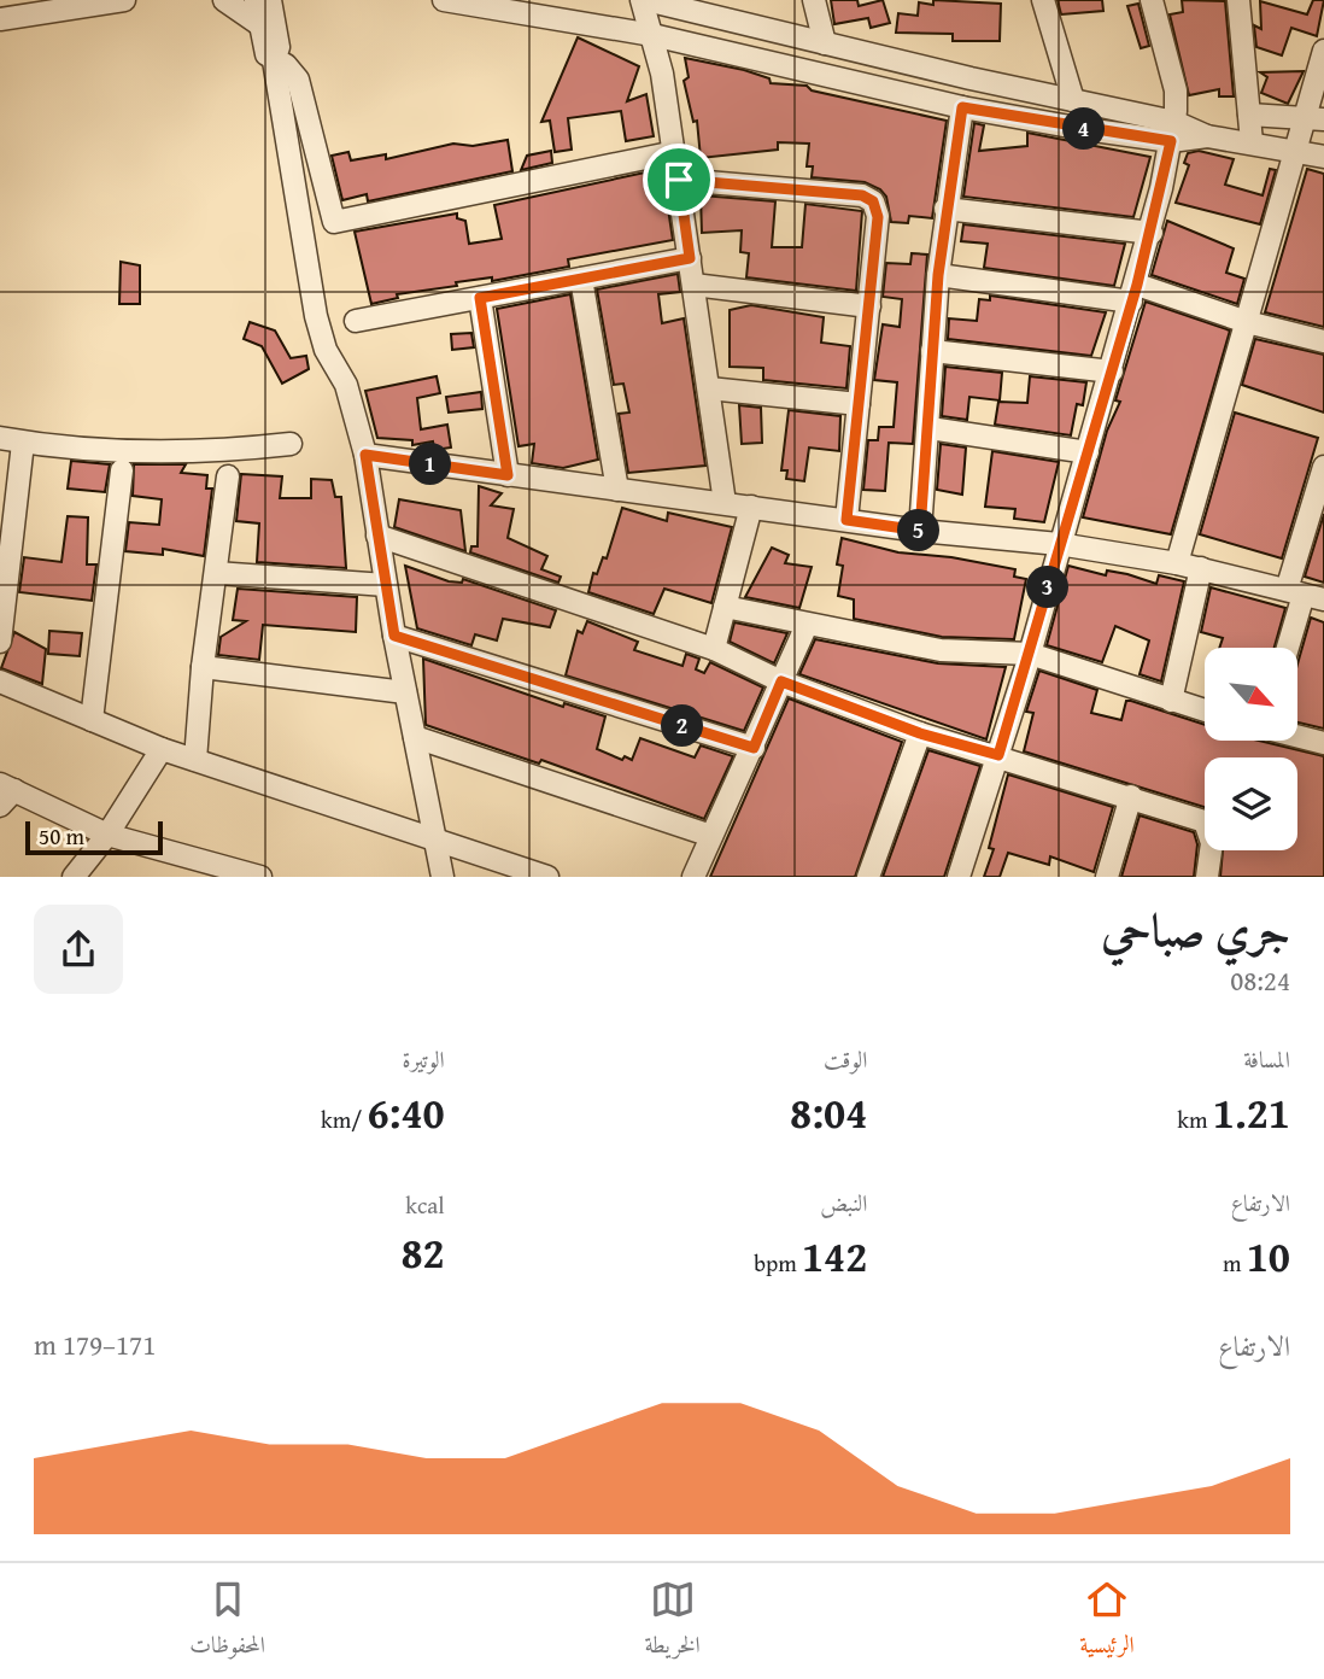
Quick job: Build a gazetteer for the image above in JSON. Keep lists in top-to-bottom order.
{
  "scale_bar": "50 m",
  "north": "bottom right",
  "page": {
    "pins": [
      "4",
      "1",
      "5",
      "3",
      "2"
    ],
    "scale": "50 m",
    "heading": ["جري صباحي", "08:24"],
    "stats": [
      ["المسافة", "1.21 km"],
      ["الوقت", "8:04"],
      ["الوتيرة", "6:40 /km"],
      ["الارتفاع", "10 m"],
      ["النبض", "142 bpm"],
      ["kcal", "82"]
    ],
    "chart": ["الارتفاع", "171–179 m"],
    "tabs": ["الرئيسية", "الخريطة", "المحفوظات"]
  }
}
